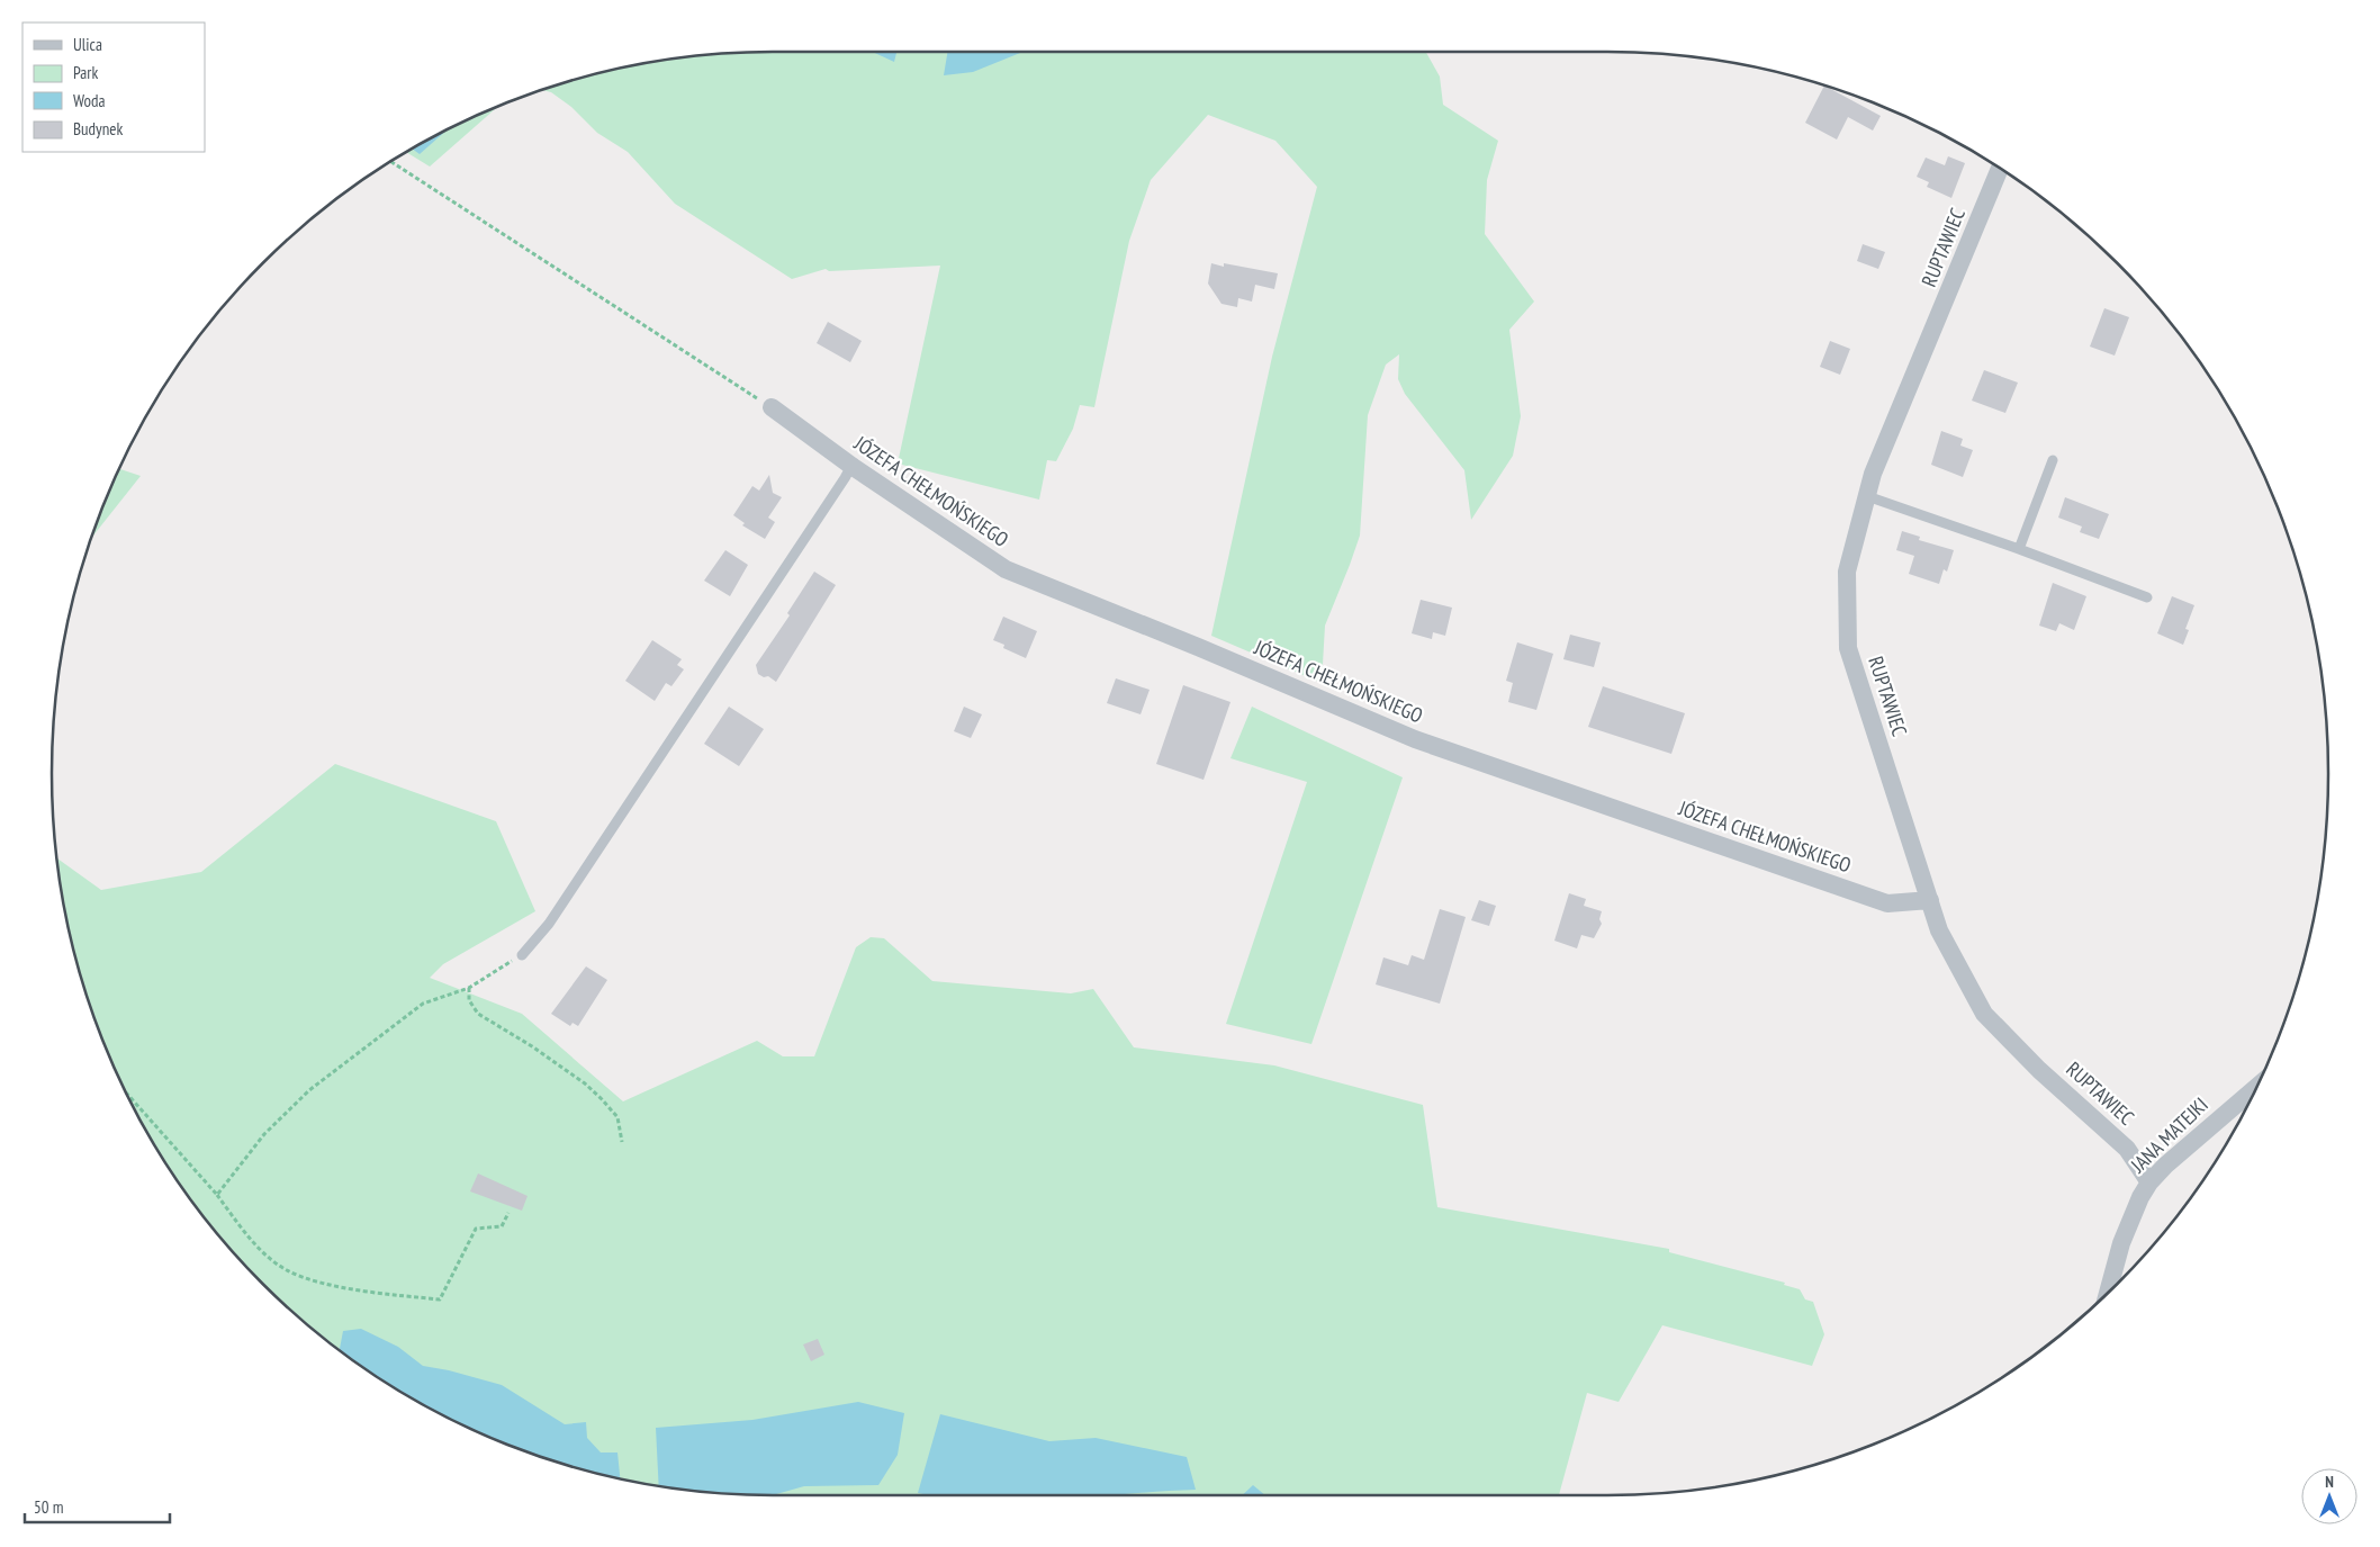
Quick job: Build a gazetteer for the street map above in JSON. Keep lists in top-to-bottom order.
{
  "streets": {
    "street": ["RUPTAWIEC", "JÓZEFA CHEŁMOŃSKIEGO", "JANA MATEJKI"]
  },
  "crossings": [
    ["RUPTAWIEC", "JÓZEFA CHEŁMOŃSKIEGO"],
    ["RUPTAWIEC", "JANA MATEJKI"]
  ],
  "legend": [
    "Ulica",
    "Park",
    "Woda",
    "Budynek"
  ],
  "scale_bar": "50 m",
  "north": "top"
}
